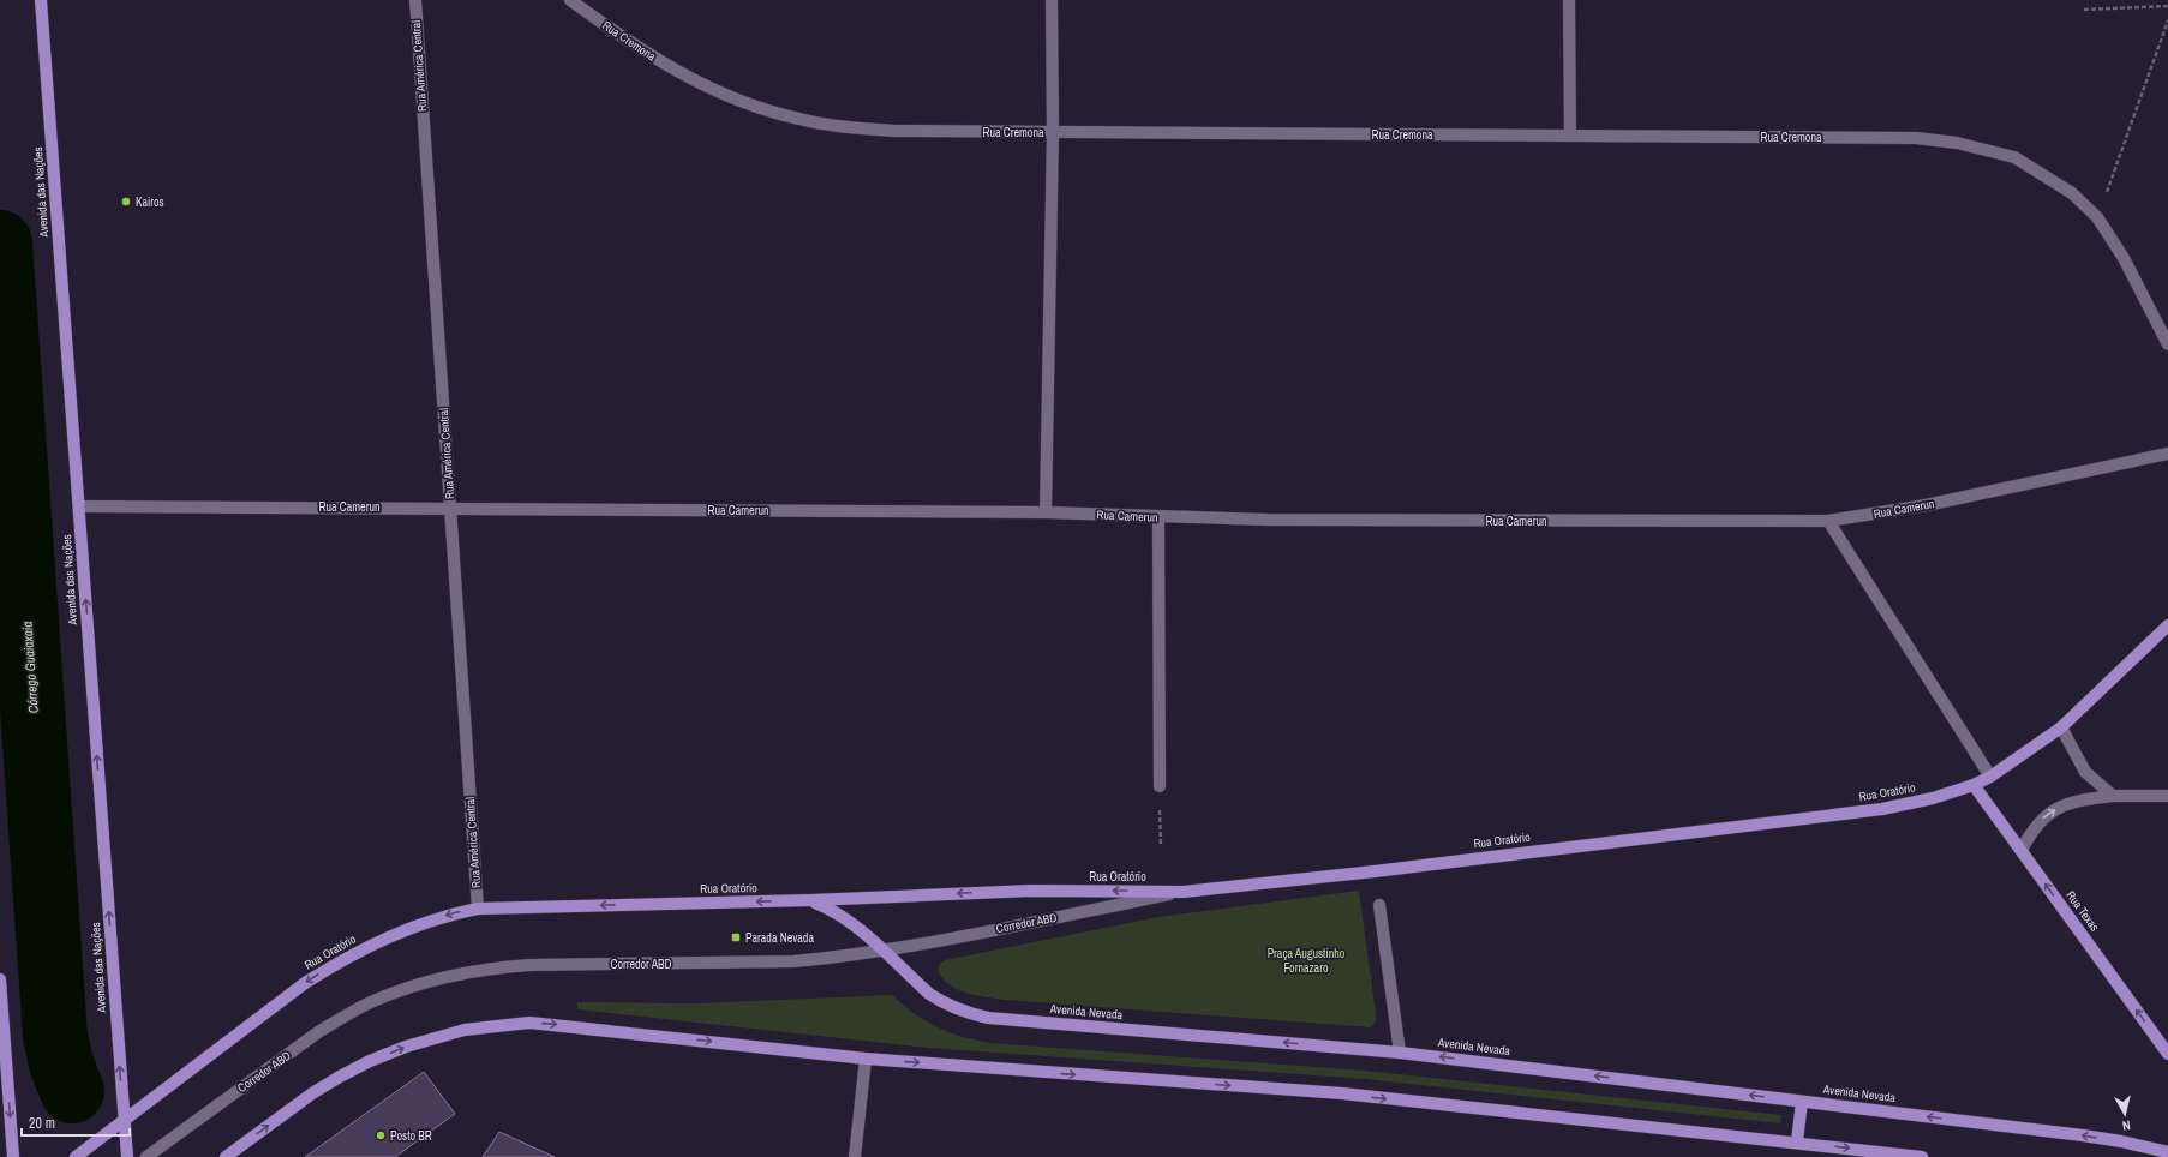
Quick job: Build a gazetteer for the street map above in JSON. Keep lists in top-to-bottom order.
{
  "streets": {
    "main road": [
      "Avenida das Nações",
      "Rua Oratório",
      "Rua Texas",
      "Avenida Nevada"
    ],
    "street": [
      "Rua Cremona",
      "Rua América Central",
      "Rua Camerun",
      "Corredor ABD"
    ]
  },
  "crossings": [
    ["Rua América Central", "Rua Camerun"],
    ["Rua América Central", "Rua Oratório"],
    ["Avenida das Nações", "Rua Camerun"],
    ["Avenida das Nações", "Rua Oratório"],
    ["Rua Oratório", "Rua Texas"],
    ["Rua Oratório", "Corredor ABD"],
    ["Rua Oratório", "Avenida Nevada"],
    ["Corredor ABD", "Avenida Nevada"]
  ],
  "one_way": ["Avenida das Nações", "Rua Oratório", "Rua Texas"],
  "water": ["Córrego Guaiaxaia"],
  "parks": ["Praça Augustinho Fornazaro"],
  "places": {
    "other": ["Kairos", "Posto BR"],
    "transit": ["Parada Nevada"]
  },
  "scale_bar": "20 m",
  "north": "bottom"
}
